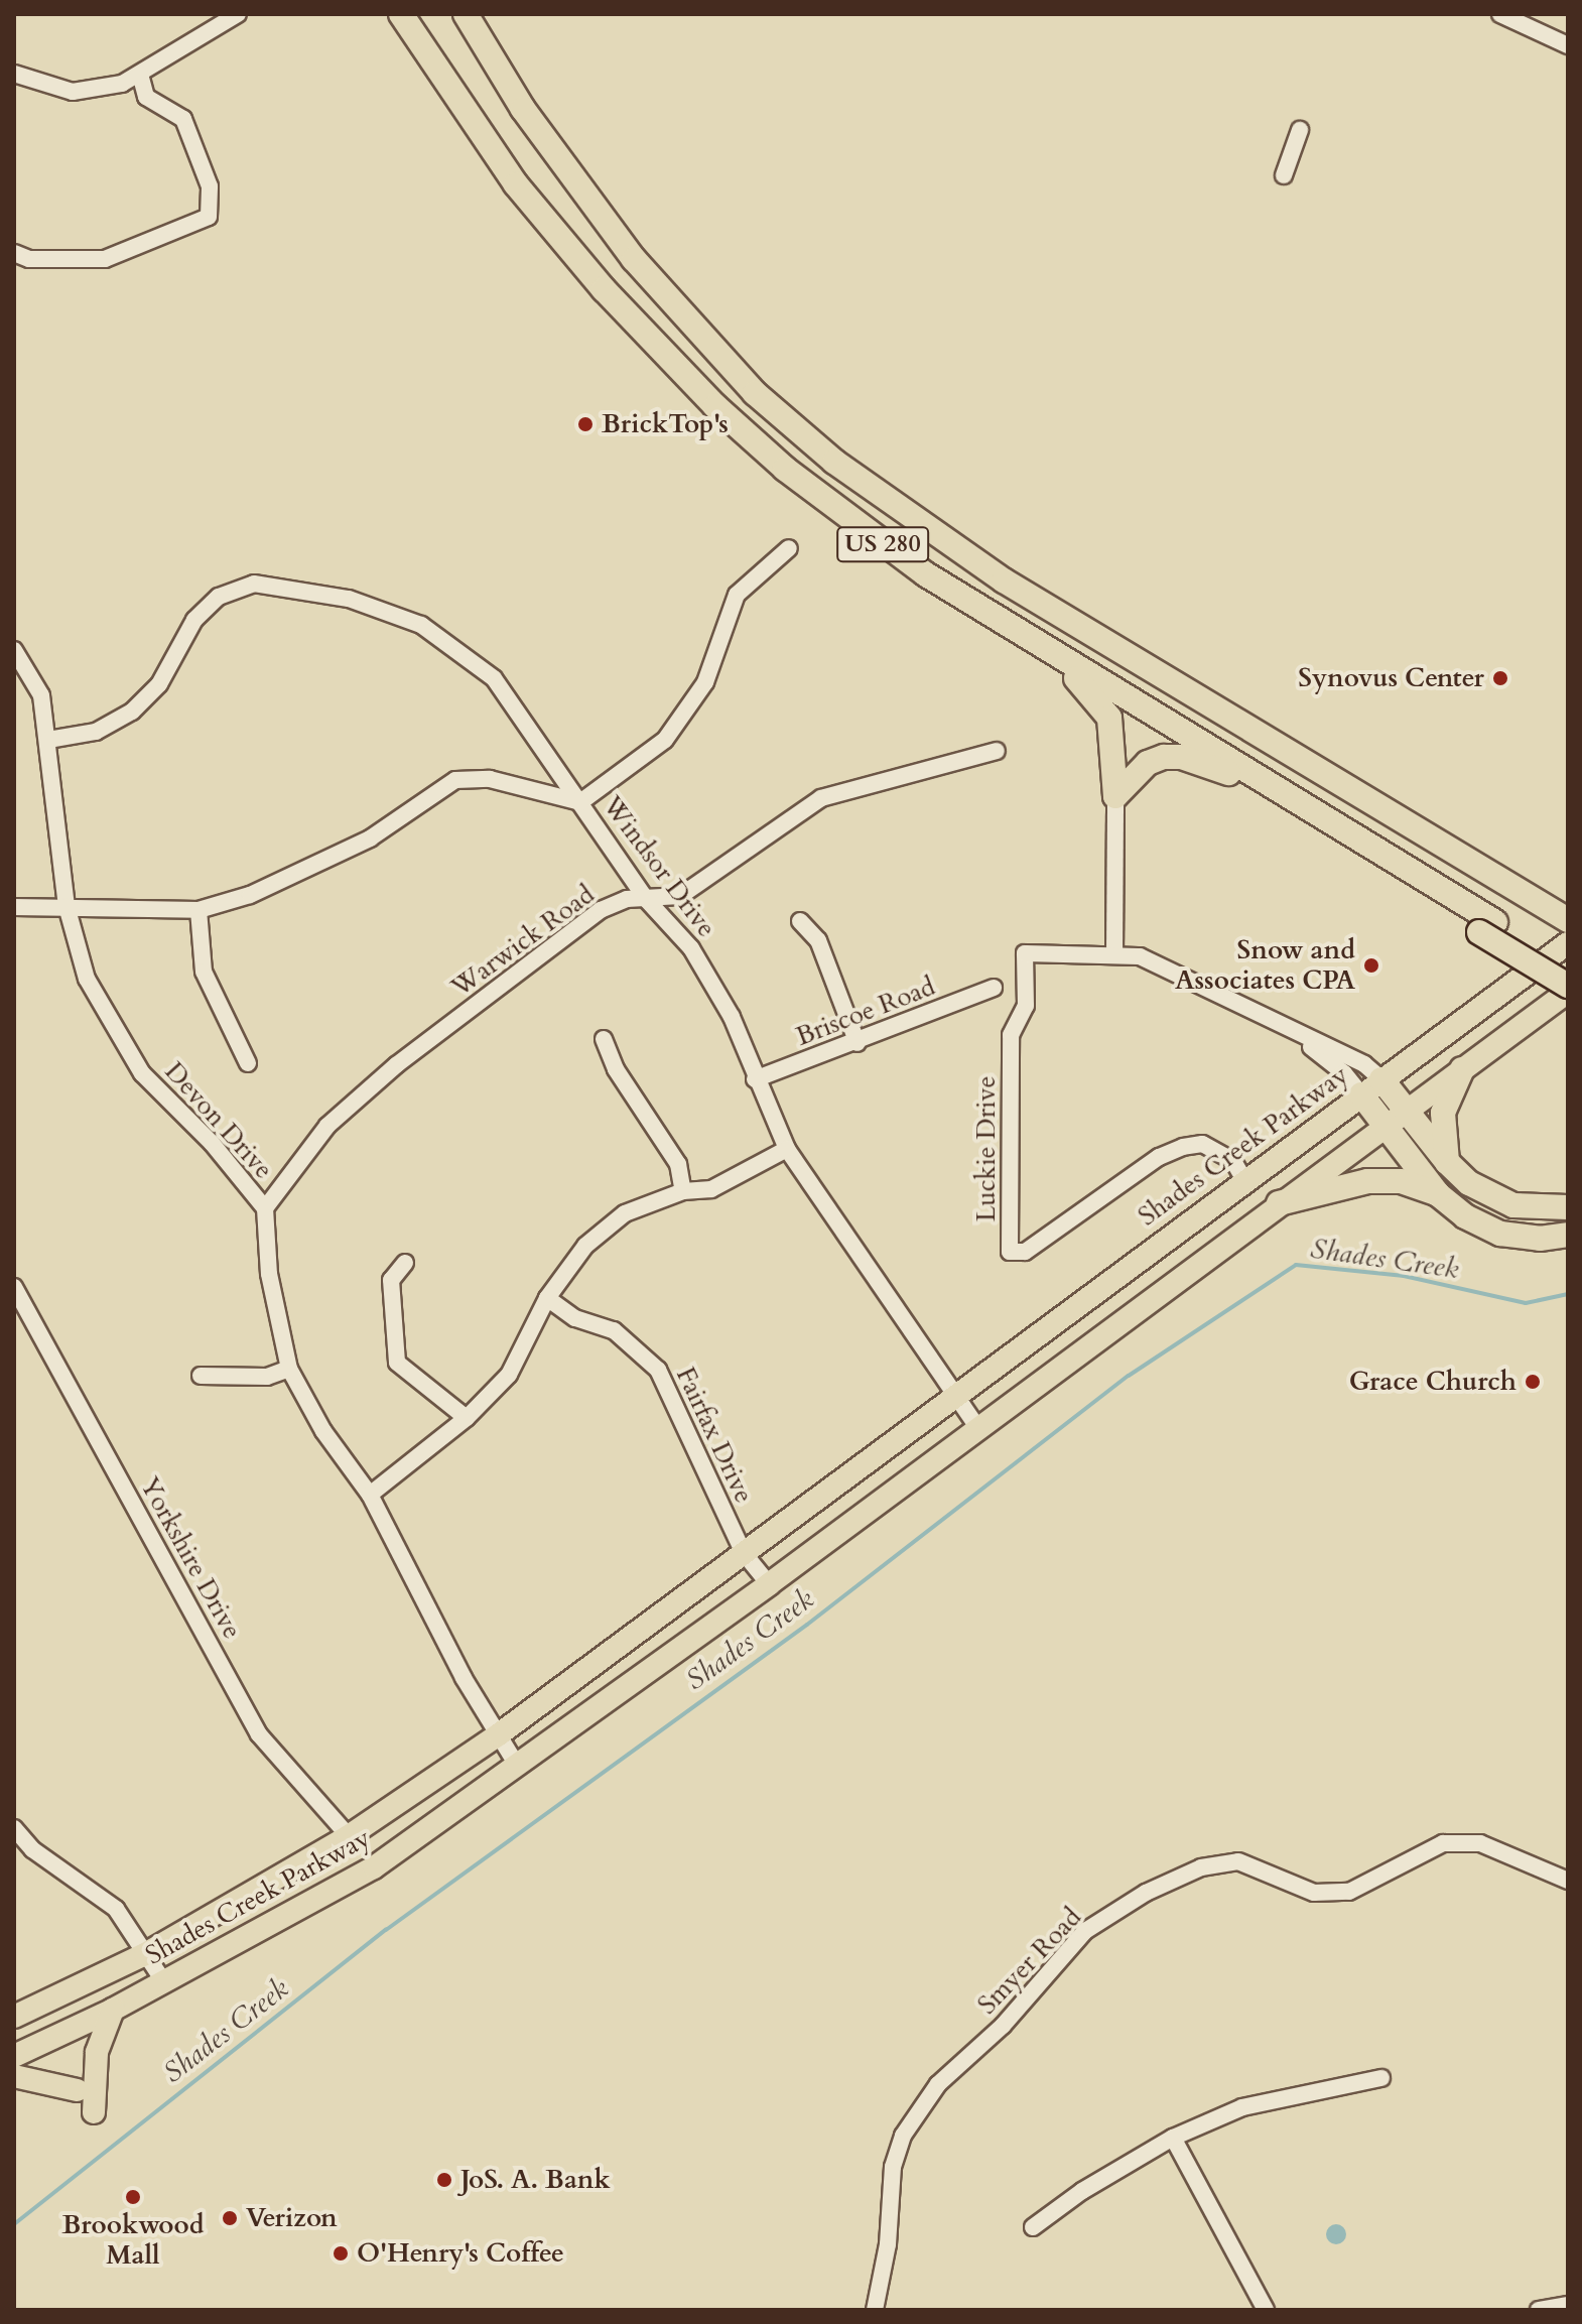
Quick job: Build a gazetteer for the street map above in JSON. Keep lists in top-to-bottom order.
{
  "streets": {
    "highway": ["US 280"],
    "main road": ["Shades Creek Parkway"],
    "street": [
      "Windsor Drive",
      "Warwick Road",
      "Briscoe Road",
      "Devon Drive",
      "Luckie Drive",
      "Fairfax Drive",
      "Yorkshire Drive",
      "Smyer Road"
    ]
  },
  "crossings": [
    ["Windsor Drive", "Warwick Road"],
    ["Windsor Drive", "Briscoe Road"],
    ["Windsor Drive", "Devon Drive"],
    ["Windsor Drive", "Shades Creek Parkway"],
    ["Warwick Road", "Devon Drive"],
    ["Devon Drive", "Shades Creek Parkway"],
    ["Shades Creek Parkway", "Luckie Drive"],
    ["Shades Creek Parkway", "Fairfax Drive"],
    ["Shades Creek Parkway", "Yorkshire Drive"]
  ],
  "water": ["Shades Creek"],
  "places": [
    "BrickTop's",
    "Synovus Center",
    "Snow and Associates CPA",
    "Grace Church",
    "JoS. A. Bank",
    "Brookwood Mall",
    "Verizon",
    "O'Henry's Coffee"
  ]
}
